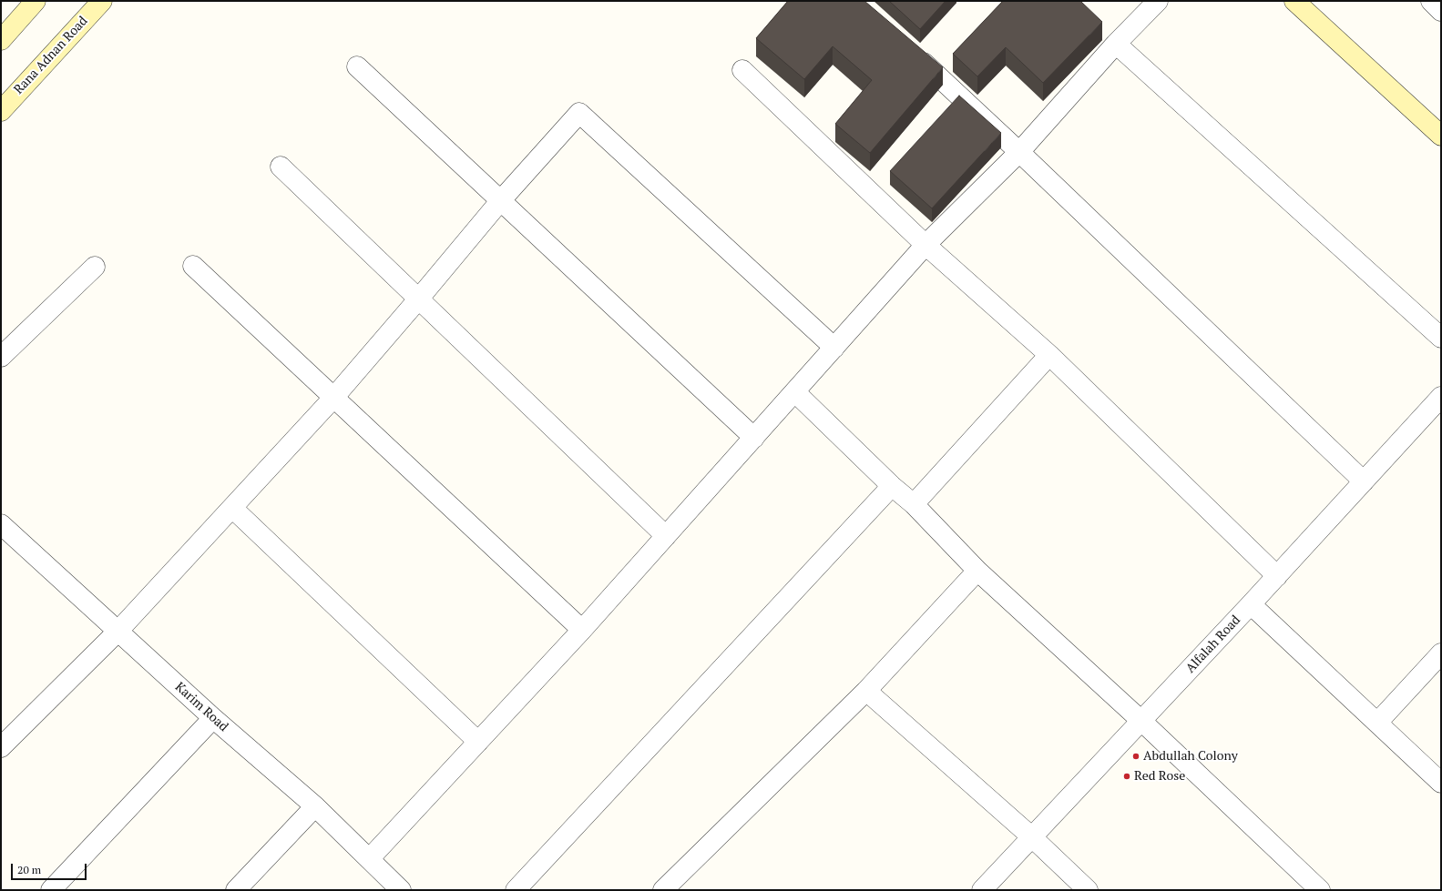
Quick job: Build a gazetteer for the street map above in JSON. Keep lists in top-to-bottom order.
{
  "streets": {
    "street": ["Rana Adnan Road", "Alfalah Road", "Karim Road"]
  },
  "places": ["Abdullah Colony", "Red Rose"],
  "scale_bar": "20 m"
}
